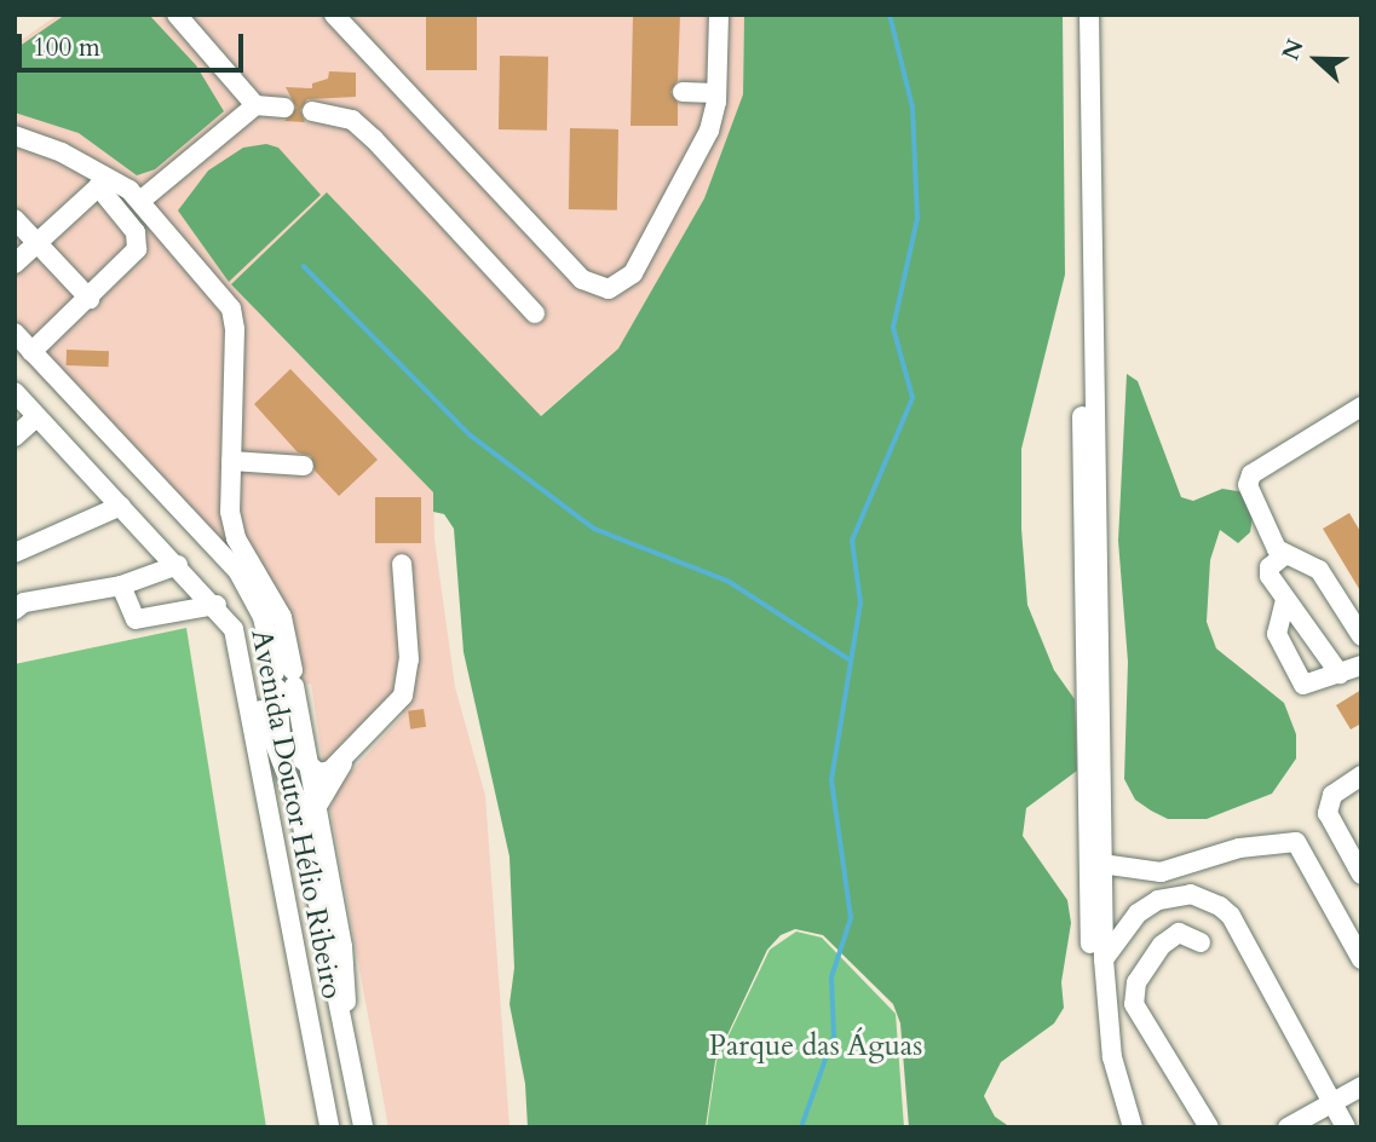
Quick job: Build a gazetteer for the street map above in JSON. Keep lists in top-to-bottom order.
{
  "streets": {
    "street": ["Avenida Doutor Hélio Ribeiro"]
  },
  "parks": ["Parque das Águas"],
  "scale_bar": "100 m",
  "north": "left"
}
